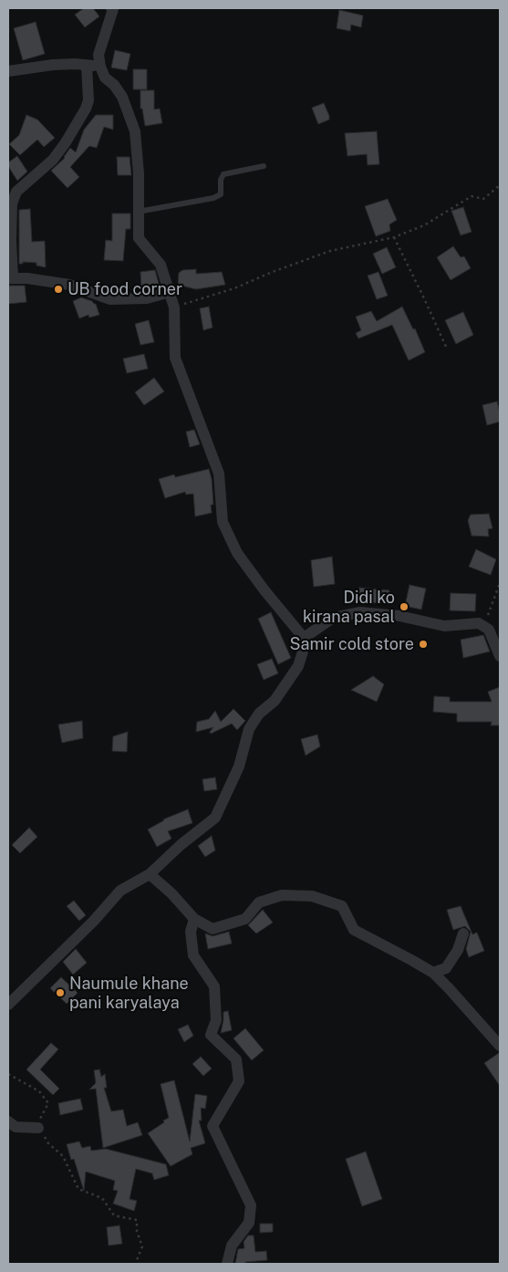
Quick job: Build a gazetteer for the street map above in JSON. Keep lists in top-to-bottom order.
{
  "places": [
    "UB food corner",
    "Didi ko kirana pasal",
    "Samir cold store",
    "Naumule khane pani karyalaya"
  ]
}
